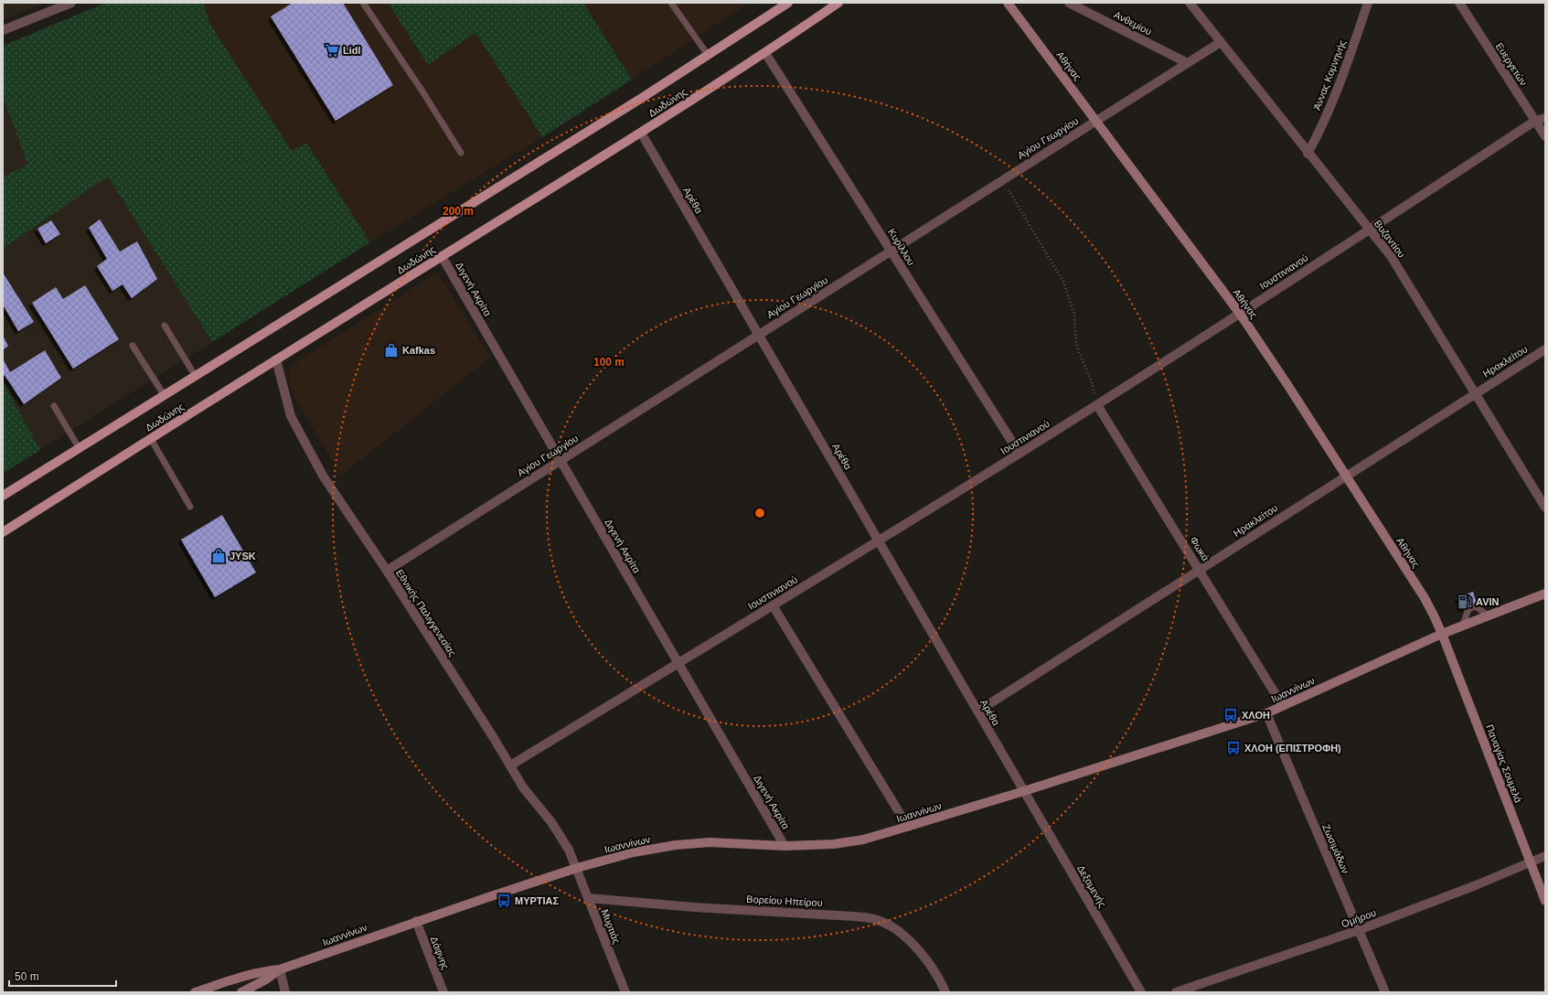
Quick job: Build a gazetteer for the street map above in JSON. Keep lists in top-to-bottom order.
{
  "streets": {
    "main road": [
      "Αθήνας",
      "Δωδώνης",
      "Ιωαννίνων",
      "Παναγίας Σουμελά"
    ],
    "street": [
      "Ανθεμίου",
      "Ευεργετών",
      "Άννας Κομνηνής",
      "Αγίου Γεωργίου",
      "Αρέθα",
      "Βυζαντίου",
      "Κυρίλλου",
      "Ιουστινιανού",
      "Διγενή Ακρίτα",
      "Ηρακλείτου",
      "Φωκά",
      "Εθνικής Παλιγγενεσίας",
      "Ζωσιμάδων",
      "Δεξαμενής",
      "Βορείου Ηπείρου",
      "Ομήρου",
      "Μυρτιάς",
      "Δάφνης"
    ]
  },
  "crossings": [
    ["Ανθεμίου", "Αγίου Γεωργίου"],
    ["Ευεργετών", "Ιουστινιανού"],
    ["Αθήνας", "Αγίου Γεωργίου"],
    ["Αθήνας", "Ιουστινιανού"],
    ["Αθήνας", "Ηρακλείτου"],
    ["Αθήνας", "Ιωαννίνων"],
    ["Αθήνας", "Παναγίας Σουμελά"],
    ["Άννας Κομνηνής", "Βυζαντίου"],
    ["Δωδώνης", "Αρέθα"],
    ["Δωδώνης", "Κυρίλλου"],
    ["Δωδώνης", "Διγενή Ακρίτα"],
    ["Δωδώνης", "Εθνικής Παλιγγενεσίας"],
    ["Αγίου Γεωργίου", "Αρέθα"],
    ["Αγίου Γεωργίου", "Βυζαντίου"],
    ["Αγίου Γεωργίου", "Κυρίλλου"],
    ["Αγίου Γεωργίου", "Διγενή Ακρίτα"],
    ["Αγίου Γεωργίου", "Εθνικής Παλιγγενεσίας"],
    ["Αρέθα", "Ιουστινιανού"],
    ["Αρέθα", "Ηρακλείτου"],
    ["Αρέθα", "Ιωαννίνων"],
    ["Αρέθα", "Δεξαμενής"],
    ["Βυζαντίου", "Ιουστινιανού"],
    ["Βυζαντίου", "Ηρακλείτου"],
    ["Κυρίλλου", "Ιουστινιανού"],
    ["Ιουστινιανού", "Διγενή Ακρίτα"],
    ["Ιουστινιανού", "Φωκά"],
    ["Ιουστινιανού", "Εθνικής Παλιγγενεσίας"],
    ["Διγενή Ακρίτα", "Ιωαννίνων"],
    ["Ηρακλείτου", "Φωκά"],
    ["Φωκά", "Ιωαννίνων"],
    ["Εθνικής Παλιγγενεσίας", "Ιωαννίνων"],
    ["Εθνικής Παλιγγενεσίας", "Μυρτιάς"],
    ["Ιωαννίνων", "Παναγίας Σουμελά"],
    ["Ιωαννίνων", "Ζωσιμάδων"],
    ["Ιωαννίνων", "Δεξαμενής"],
    ["Ιωαννίνων", "Μυρτιάς"],
    ["Ιωαννίνων", "Δάφνης"],
    ["Παναγίας Σουμελά", "Ομήρου"],
    ["Ζωσιμάδων", "Ομήρου"],
    ["Βορείου Ηπείρου", "Μυρτιάς"]
  ],
  "places": {
    "supermarket": ["Lidl"],
    "shop": ["Kafkas", "JYSK"],
    "fuel station": ["AVIN"],
    "bus stop": ["ΧΛΟΗ", "ΧΛΟΗ (ΕΠΙΣΤΡΟΦΗ)", "ΜΥΡΤΙΑΣ"]
  },
  "scale_bar": "50 m",
  "rings": ["200 m", "100 m"]
}
